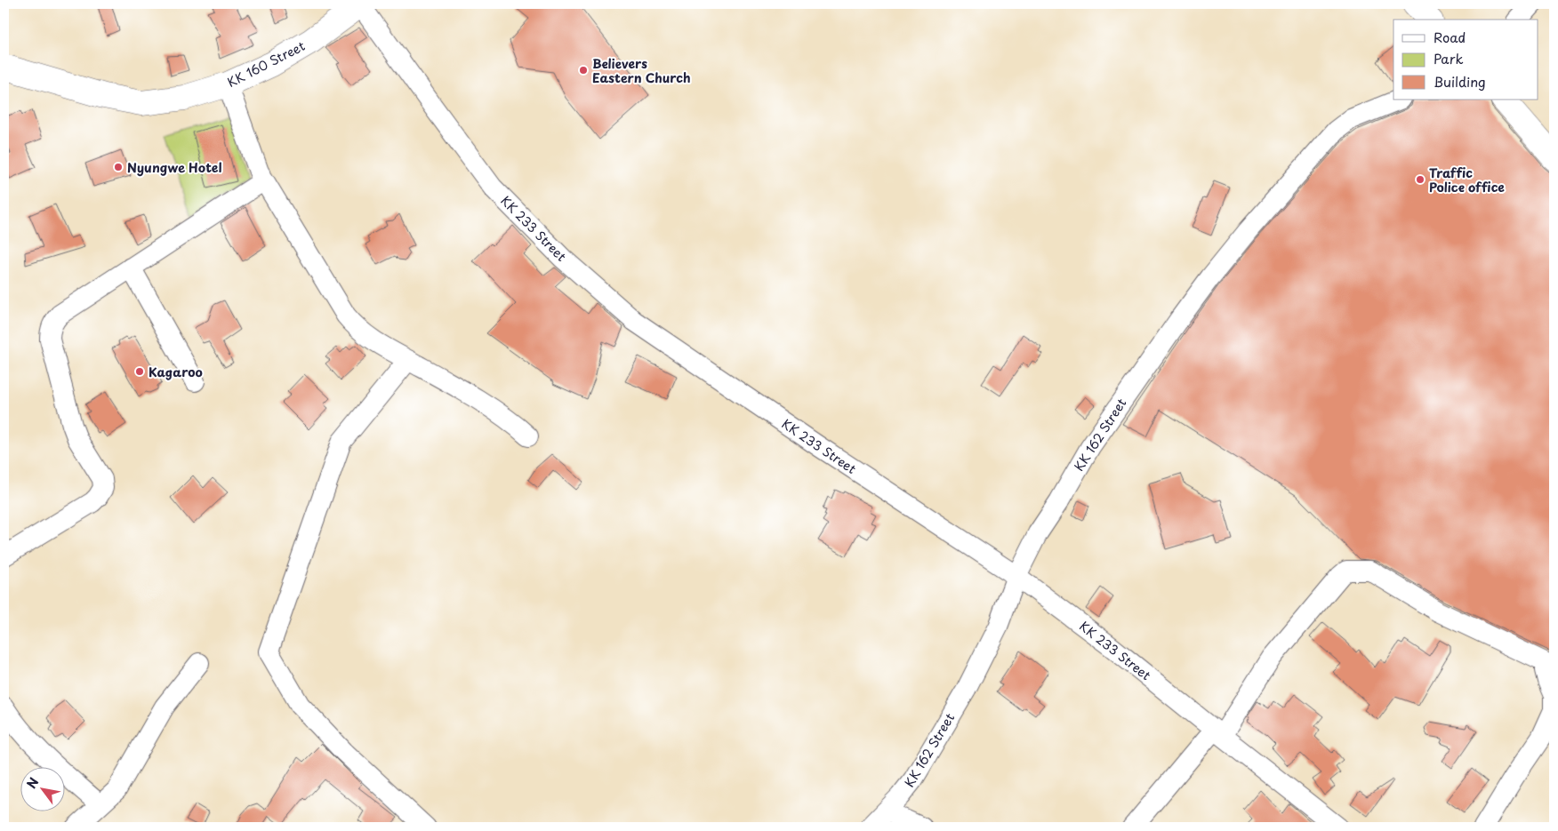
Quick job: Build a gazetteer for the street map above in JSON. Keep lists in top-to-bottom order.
{
  "streets": {
    "main road": ["KK 160 Street"],
    "street": ["KK 233 Street", "KK 162 Street"]
  },
  "crossings": [
    ["KK 160 Street", "KK 233 Street"],
    ["KK 233 Street", "KK 162 Street"]
  ],
  "places": [
    "Believers Eastern Church",
    "Nyungwe Hotel",
    "Traffic Police office",
    "Kagaroo"
  ],
  "legend": ["Road", "Park", "Building"],
  "north": "top left"
}
